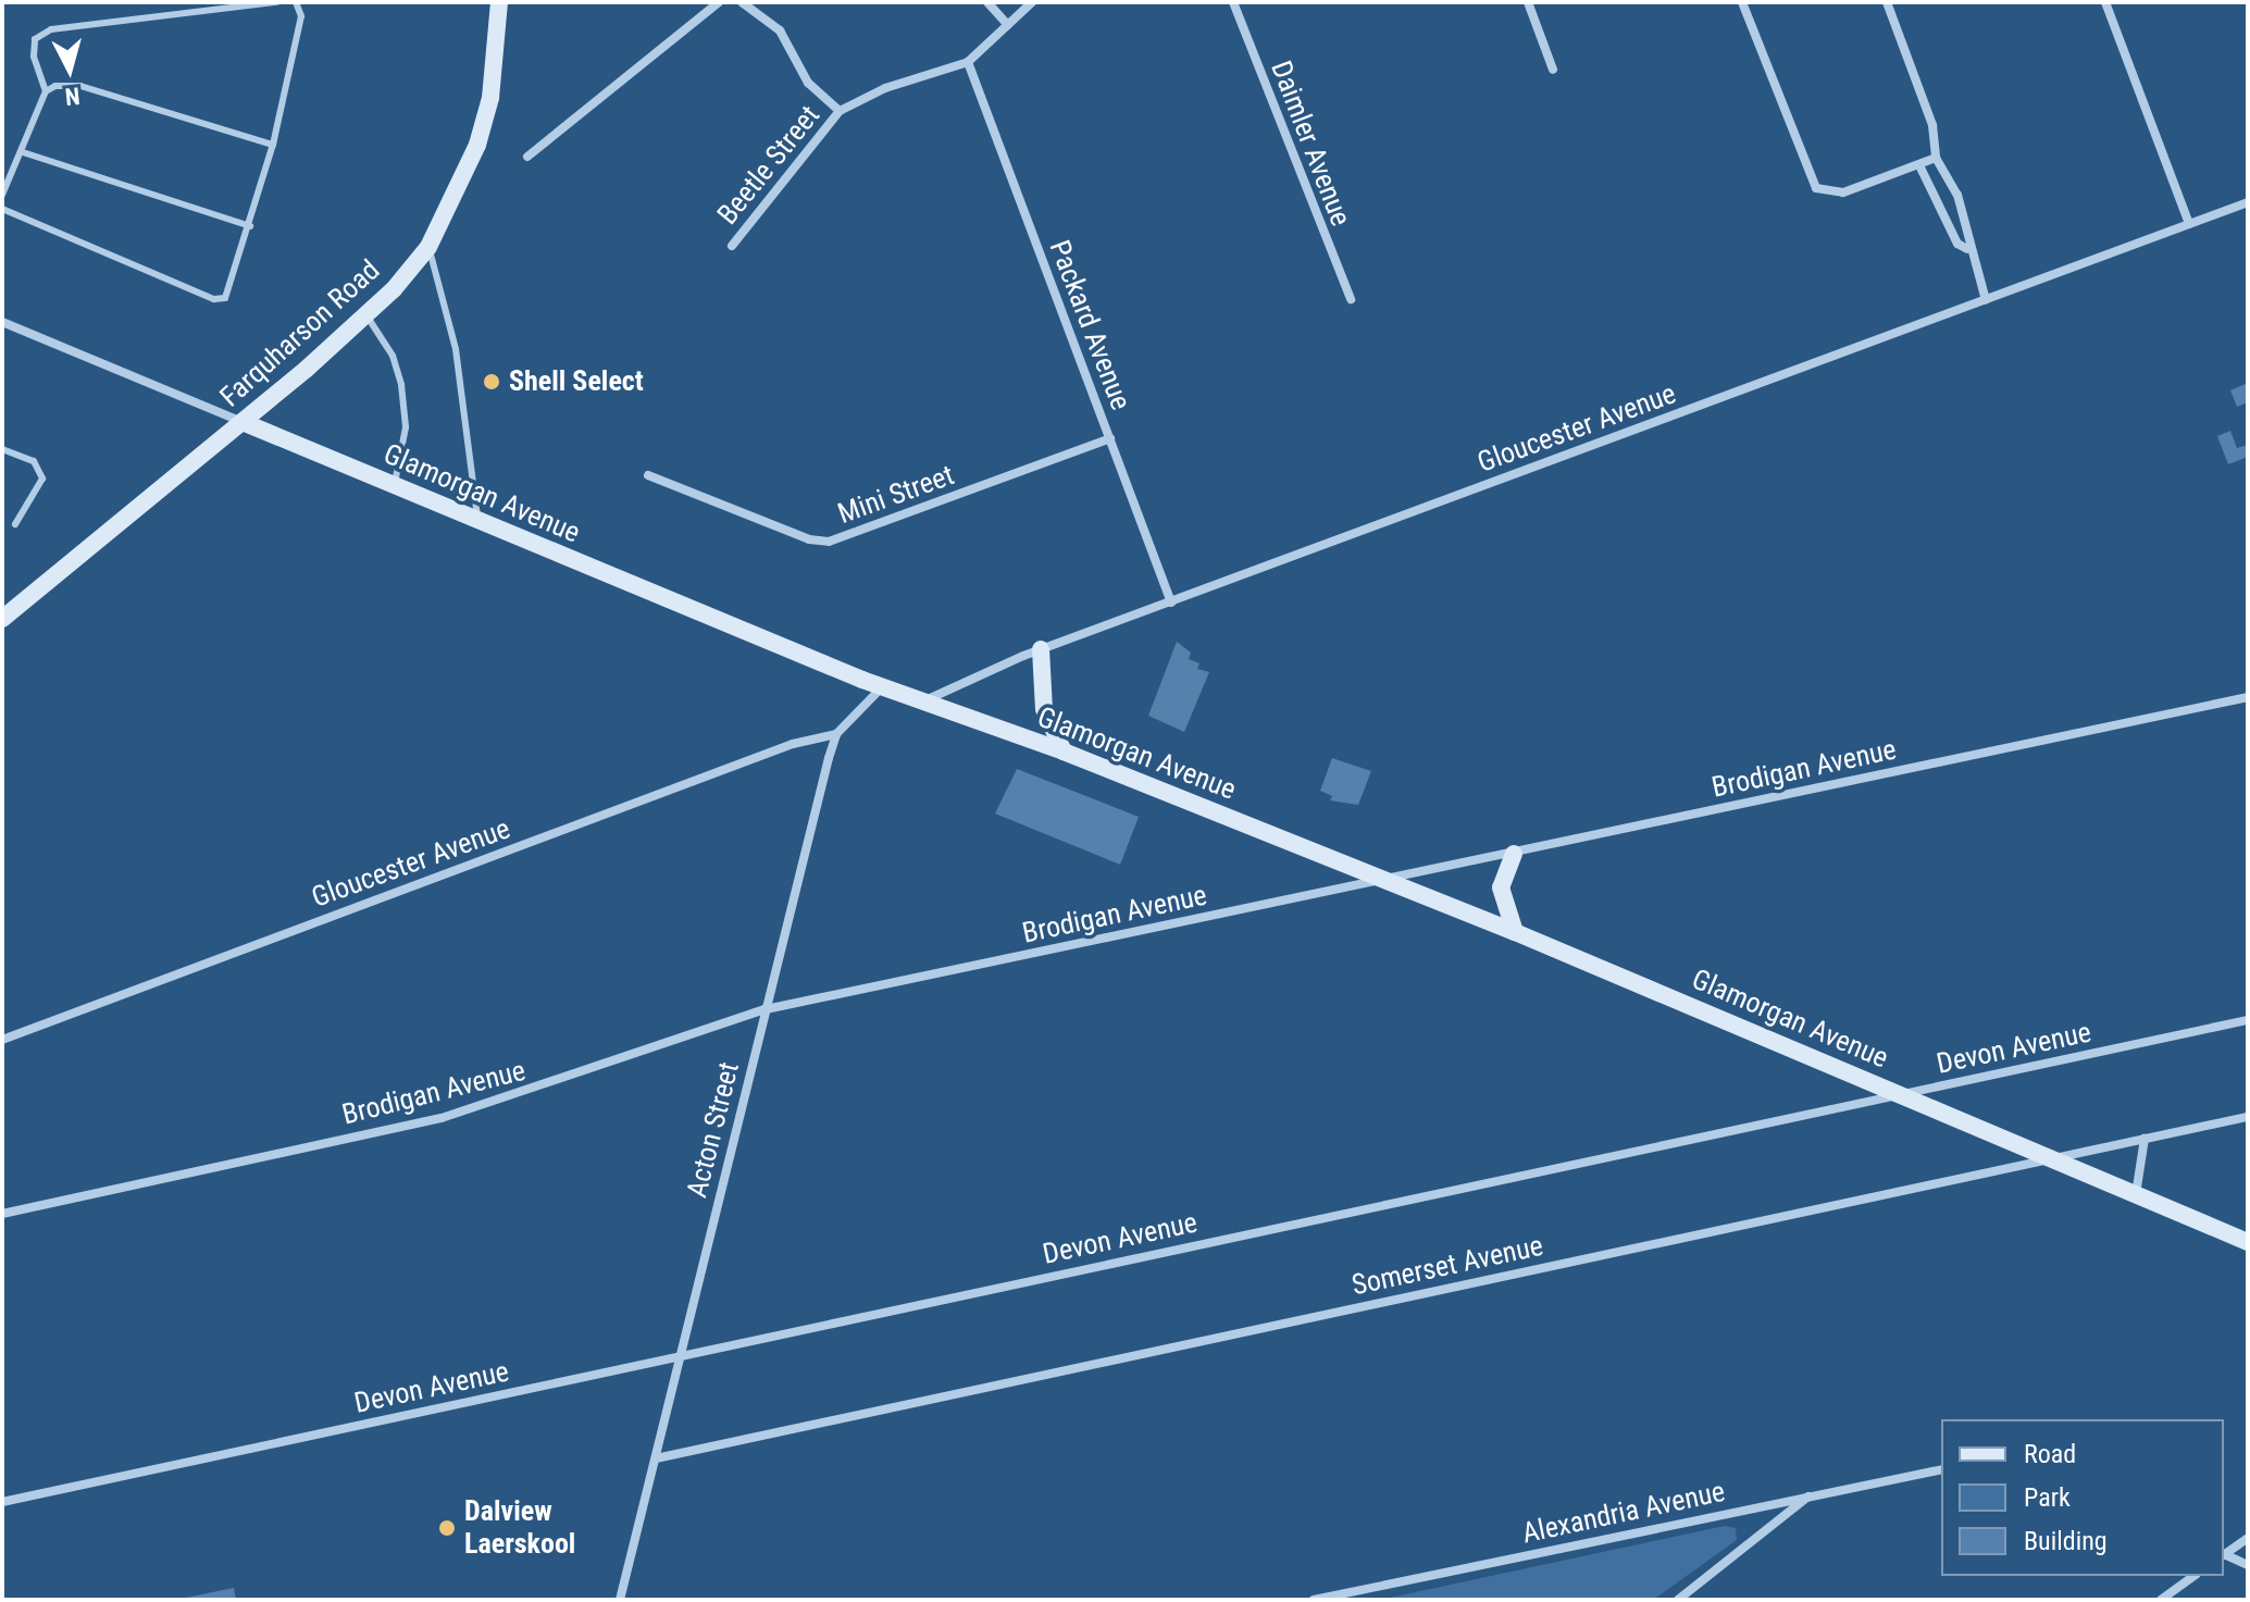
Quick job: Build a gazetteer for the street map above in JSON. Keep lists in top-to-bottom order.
{
  "streets": {
    "street": [
      "Daimler Avenue",
      "Beetle Street",
      "Packard Avenue",
      "Farquharson Road",
      "Gloucester Avenue",
      "Glamorgan Avenue",
      "Mini Street",
      "Brodigan Avenue",
      "Devon Avenue",
      "Acton Street",
      "Somerset Avenue",
      "Alexandria Avenue"
    ]
  },
  "crossings": [
    ["Packard Avenue", "Gloucester Avenue"],
    ["Packard Avenue", "Mini Street"],
    ["Farquharson Road", "Glamorgan Avenue"],
    ["Gloucester Avenue", "Glamorgan Avenue"],
    ["Gloucester Avenue", "Acton Street"],
    ["Glamorgan Avenue", "Brodigan Avenue"],
    ["Glamorgan Avenue", "Devon Avenue"],
    ["Glamorgan Avenue", "Acton Street"],
    ["Glamorgan Avenue", "Somerset Avenue"],
    ["Brodigan Avenue", "Acton Street"],
    ["Devon Avenue", "Acton Street"],
    ["Acton Street", "Somerset Avenue"]
  ],
  "places": ["Shell Select", "Dalview Laerskool"],
  "legend": ["Road", "Park", "Building"],
  "north": "bottom"
}
